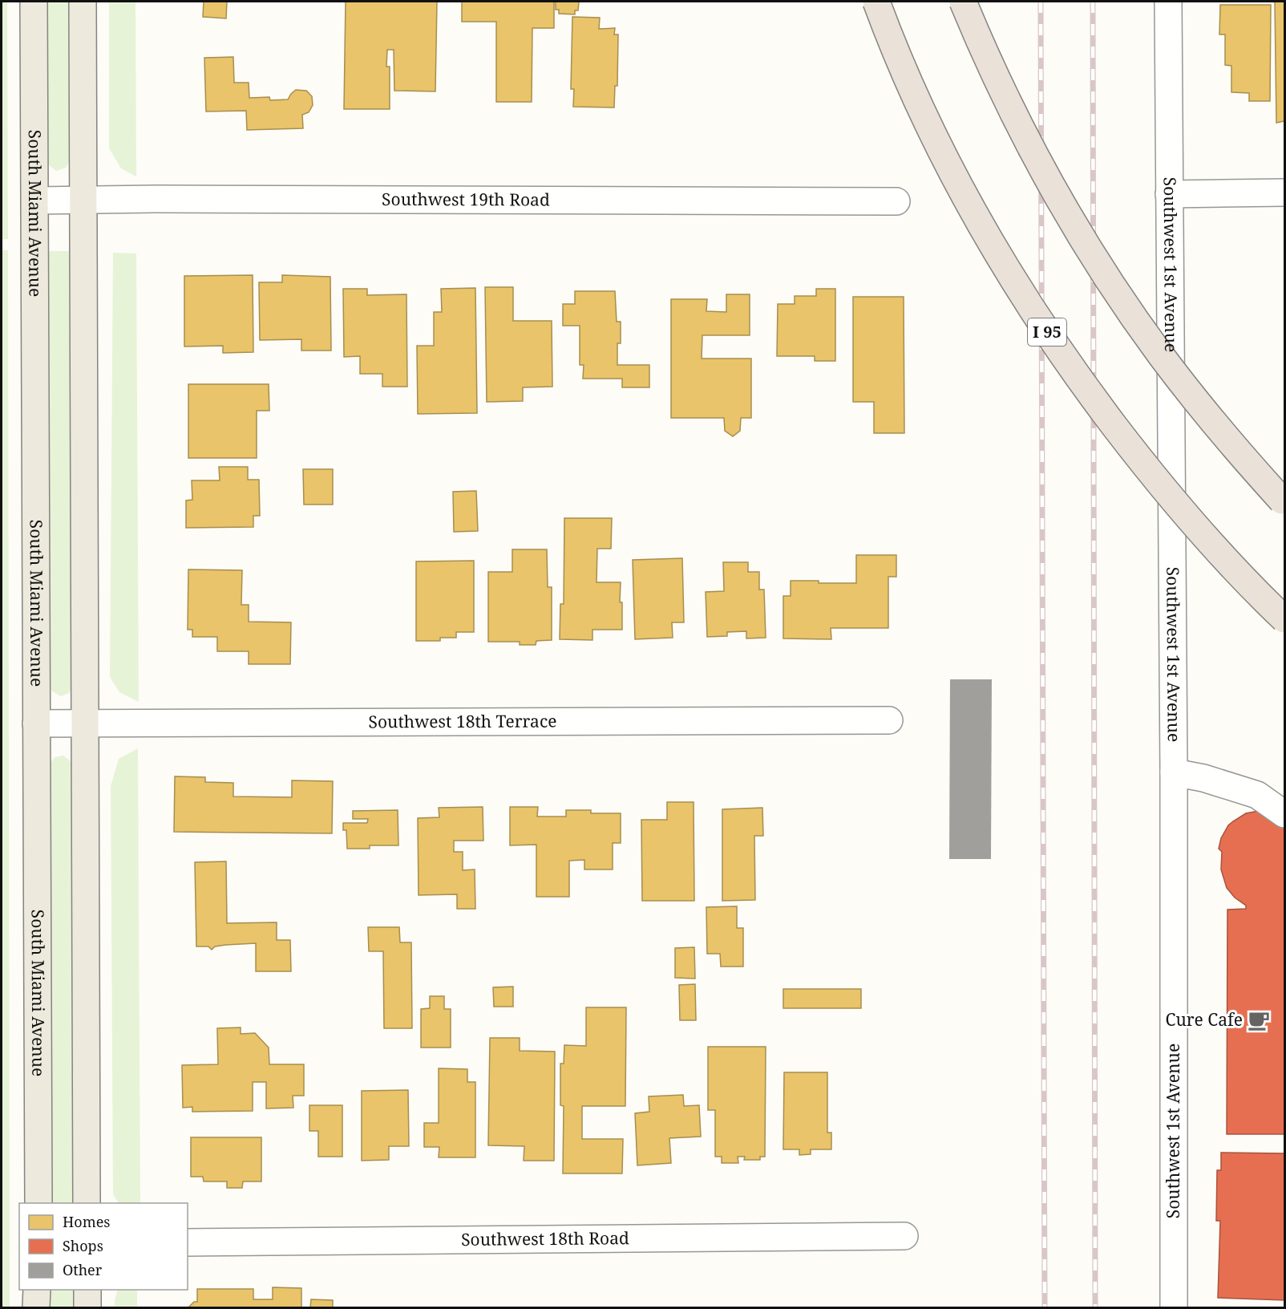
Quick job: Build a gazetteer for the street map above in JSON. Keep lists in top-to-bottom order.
{
  "streets": {
    "highway": ["I 95"],
    "main road": ["South Miami Avenue"],
    "street": [
      "Southwest 19th Road",
      "Southwest 1st Avenue",
      "Southwest 18th Terrace",
      "Southwest 18th Road"
    ]
  },
  "crossings": [
    ["Southwest 19th Road", "South Miami Avenue"],
    ["South Miami Avenue", "Southwest 18th Terrace"]
  ],
  "places": {
    "cafe": ["Cure Cafe"]
  },
  "legend": ["Homes", "Shops", "Other"]
}
